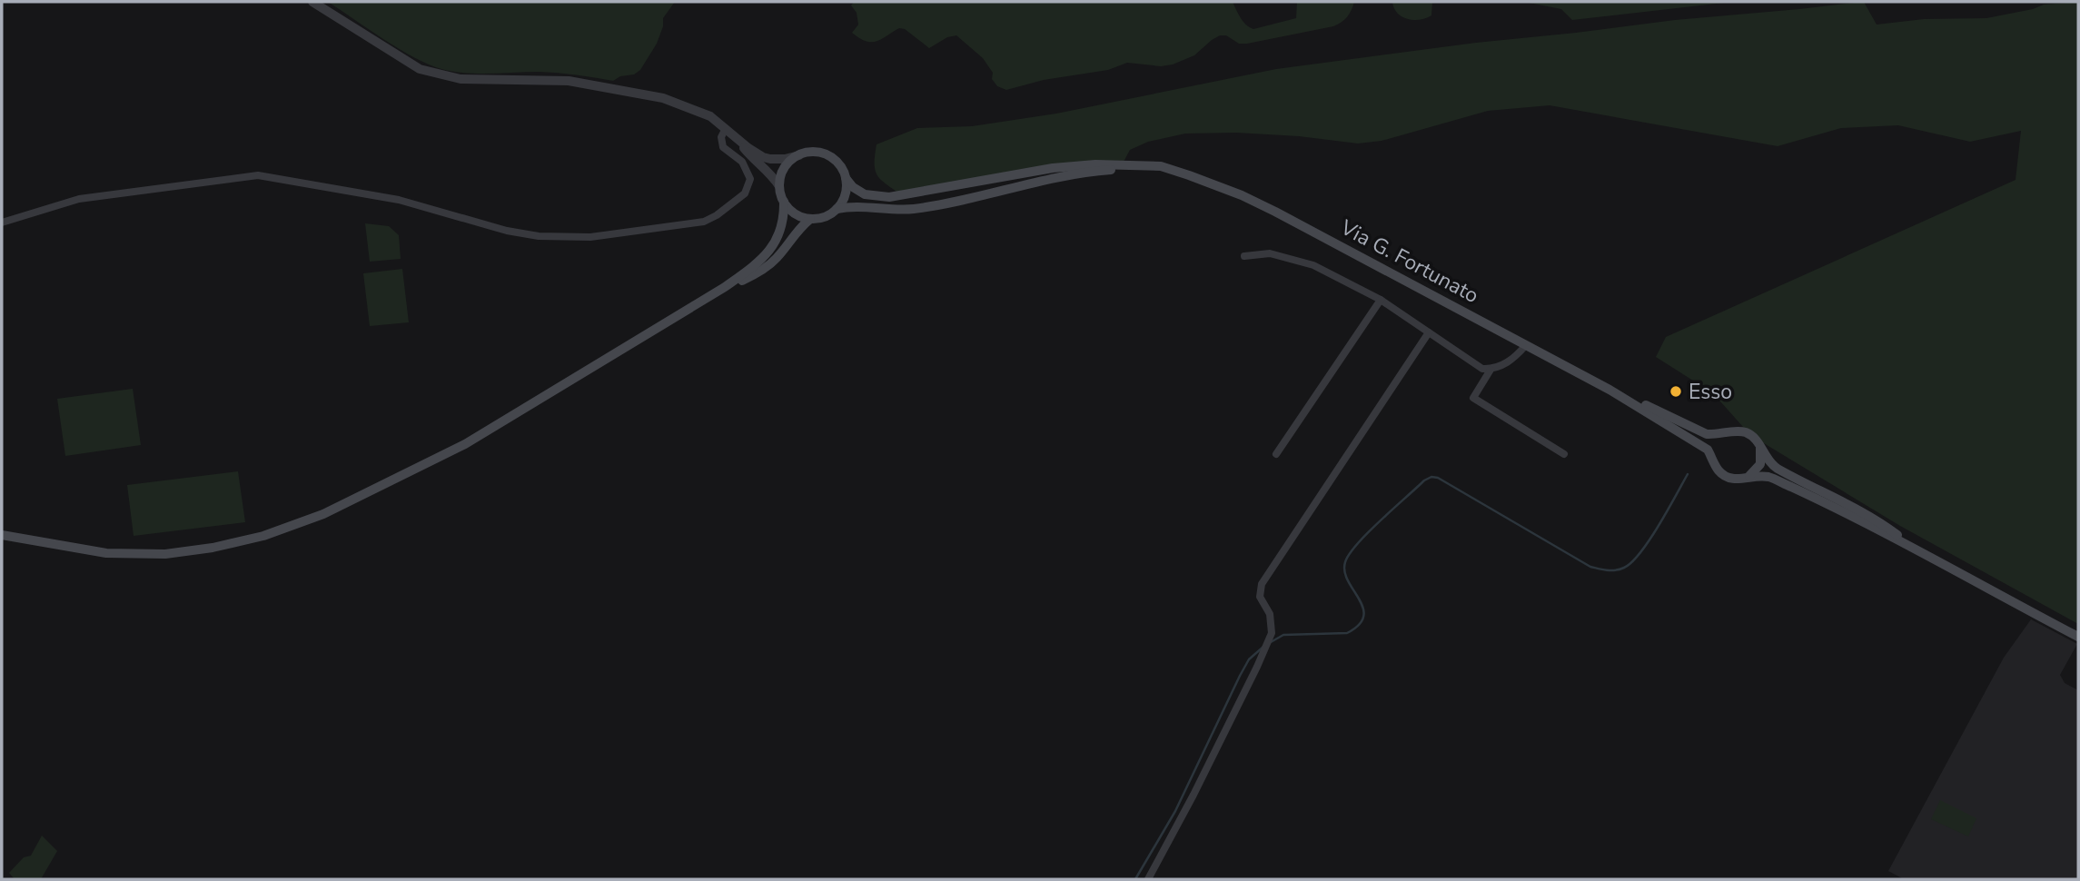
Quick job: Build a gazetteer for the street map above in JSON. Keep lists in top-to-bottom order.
{
  "streets": {
    "main road": ["Via G. Fortunato"]
  },
  "places": ["Esso"]
}
